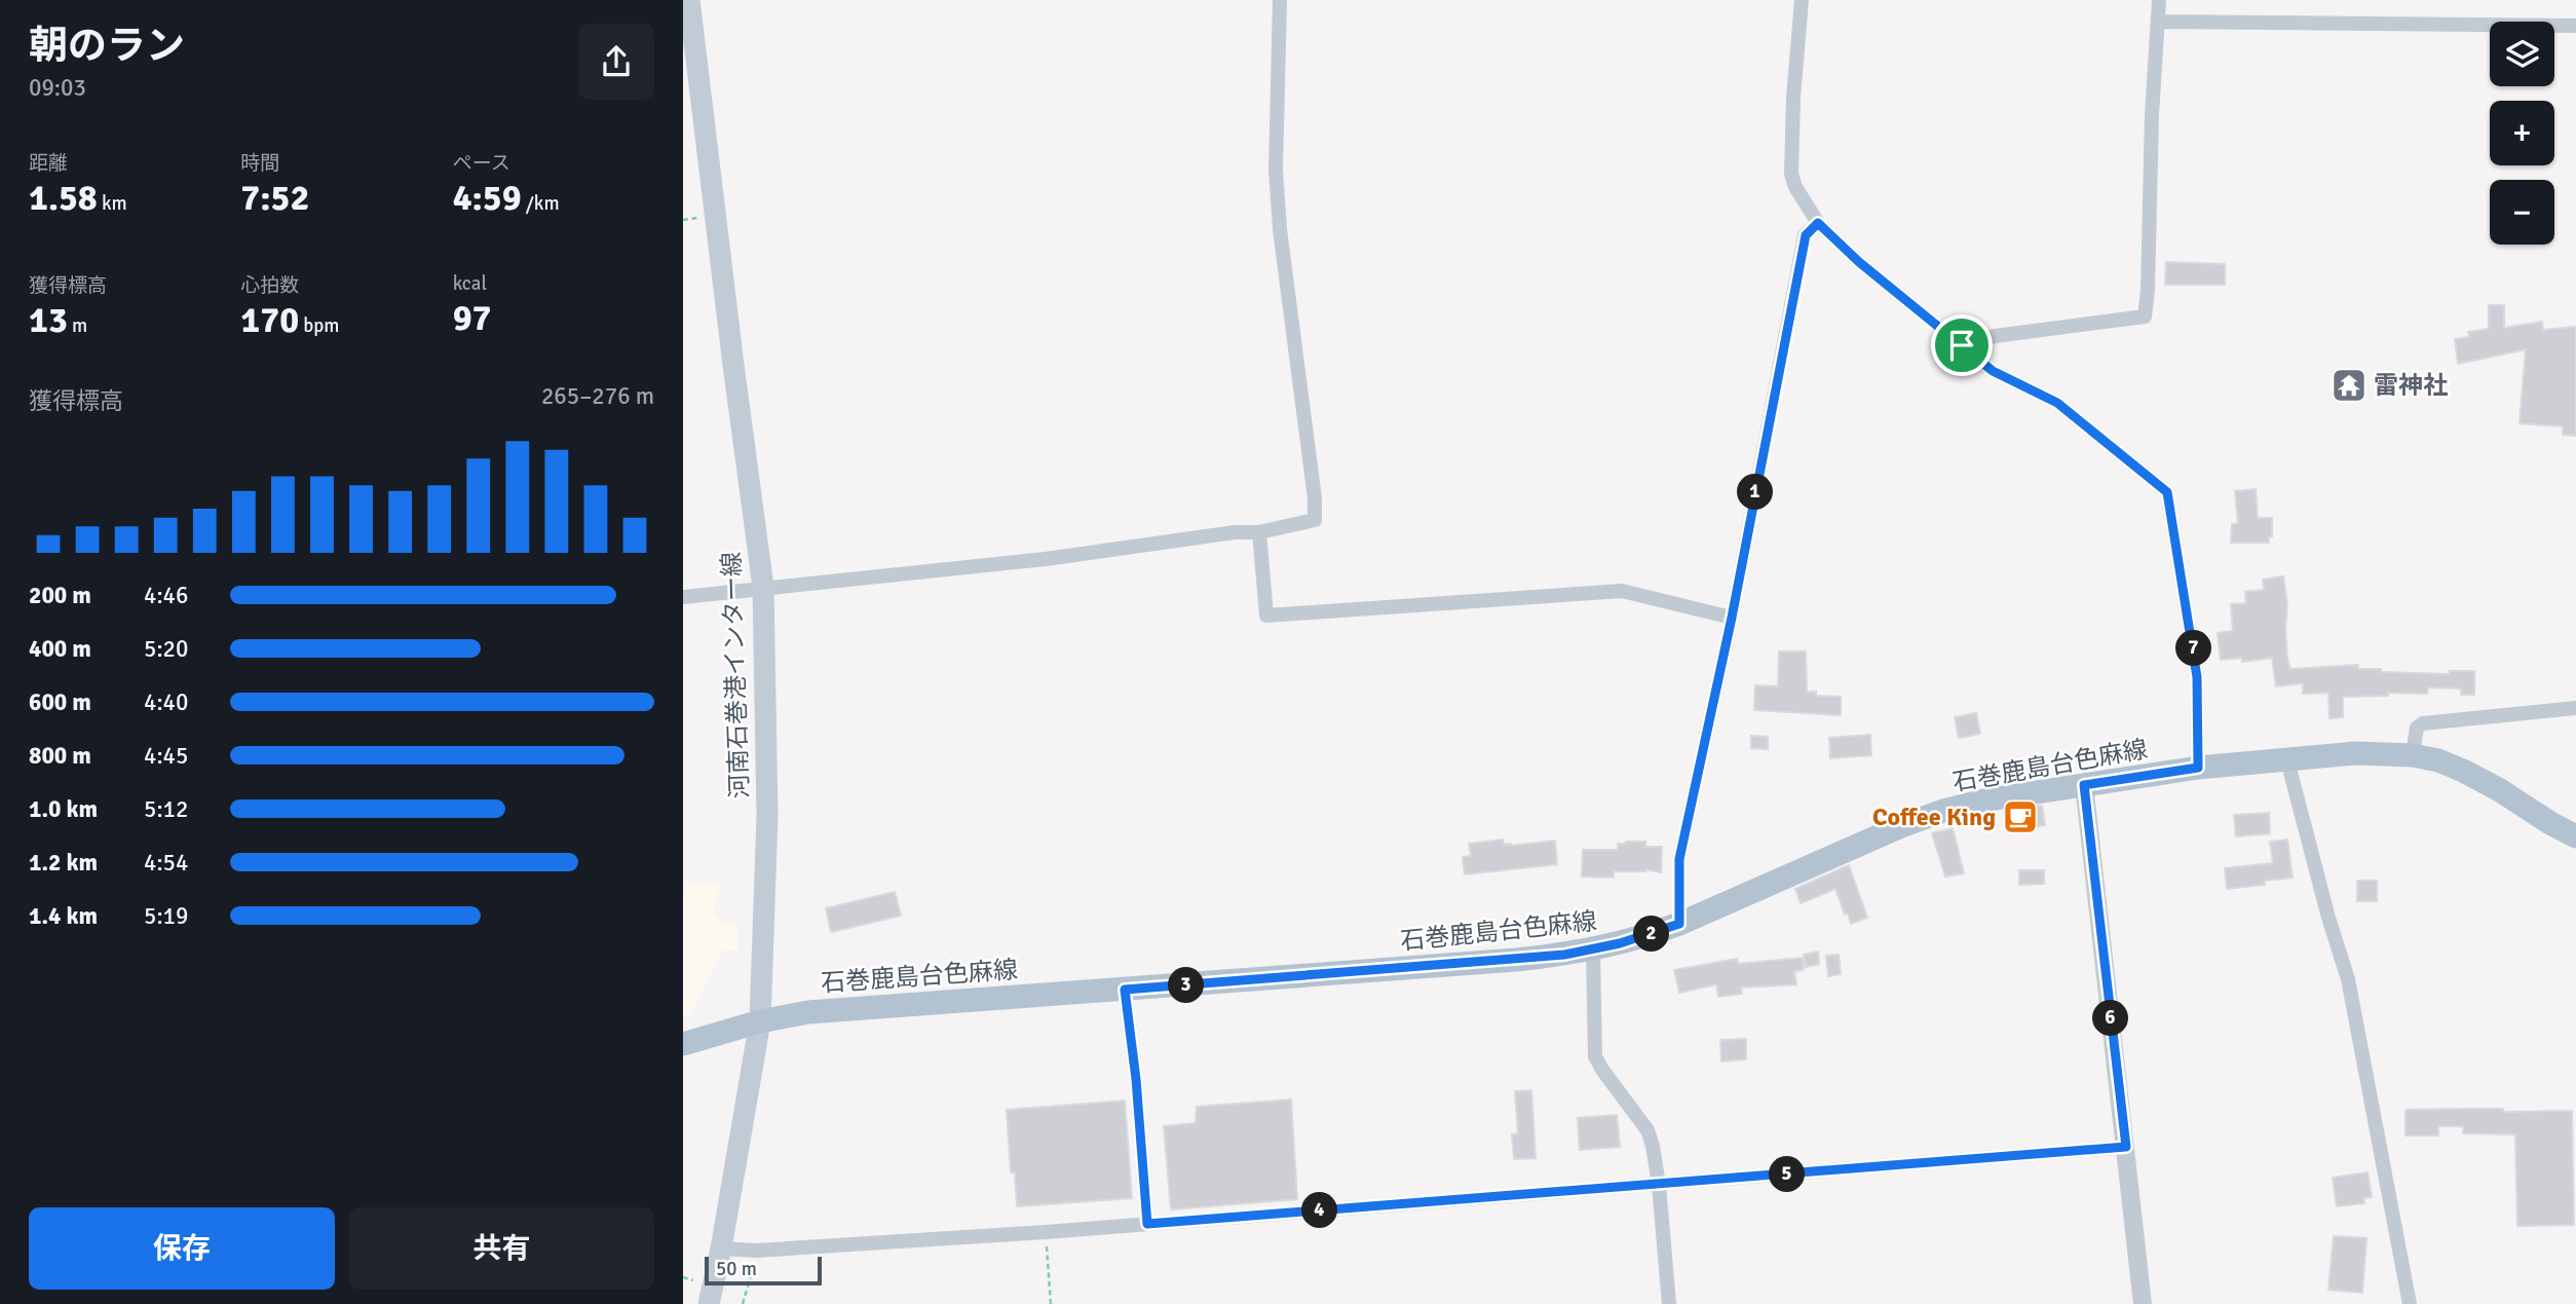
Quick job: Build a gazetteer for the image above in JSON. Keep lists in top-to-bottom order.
{
  "streets": {
    "main road": ["河南石巻港インター線", "石巻鹿島台色麻線"]
  },
  "crossings": [
    ["河南石巻港インター線", "石巻鹿島台色麻線"]
  ],
  "places": {
    "temple": ["雷神社"],
    "cafe": ["Coffee King"]
  },
  "scale_bar": "50 m",
  "page": {
    "heading": ["朝のラン", "09:03"],
    "map_buttons": ["+", "−"],
    "stats": [
      ["距離", "1.58 km"],
      ["時間", "7:52"],
      ["ペース", "4:59 /km"],
      ["獲得標高", "13 m"],
      ["心拍数", "170 bpm"],
      ["kcal", "97"]
    ],
    "chart": ["獲得標高", "265–276 m"],
    "pins": [
      "1",
      "7",
      "2",
      "3",
      "6",
      "5",
      "4"
    ],
    "list": [
      {
        "name": "200 m",
        "note": "4:46"
      },
      {
        "name": "400 m",
        "note": "5:20"
      },
      {
        "name": "600 m",
        "note": "4:40"
      },
      {
        "name": "800 m",
        "note": "4:45"
      },
      {
        "name": "1.0 km",
        "note": "5:12"
      },
      {
        "name": "1.2 km",
        "note": "4:54"
      },
      {
        "name": "1.4 km",
        "note": "5:19"
      }
    ],
    "buttons": ["保存", "共有"],
    "scale": "50 m"
  }
}
